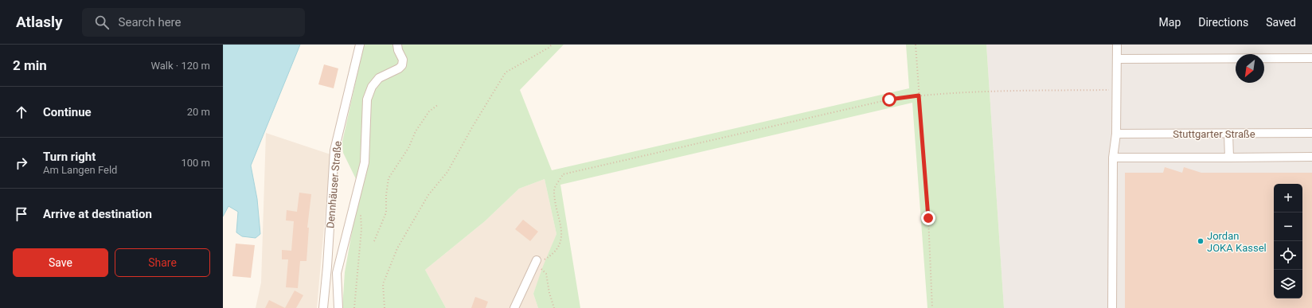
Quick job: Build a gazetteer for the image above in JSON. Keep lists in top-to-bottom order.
{
  "streets": {
    "street": ["Stuttgarter Straße", "Dennhäuser Straße"]
  },
  "places": ["Jordan JOKA Kassel"],
  "north": "bottom left",
  "page": {
    "header": "Atlasly",
    "search": "Search here",
    "nav": ["Map", "Directions", "Saved"],
    "heading": ["2 min", "Walk · 120 m"],
    "list": [
      ["Continue", "20 m"],
      ["Turn right", "Am Langen Feld", "100 m"],
      "Arrive at destination"
    ],
    "map_buttons": ["+", "−"],
    "buttons": ["Save", "Share"]
  }
}
